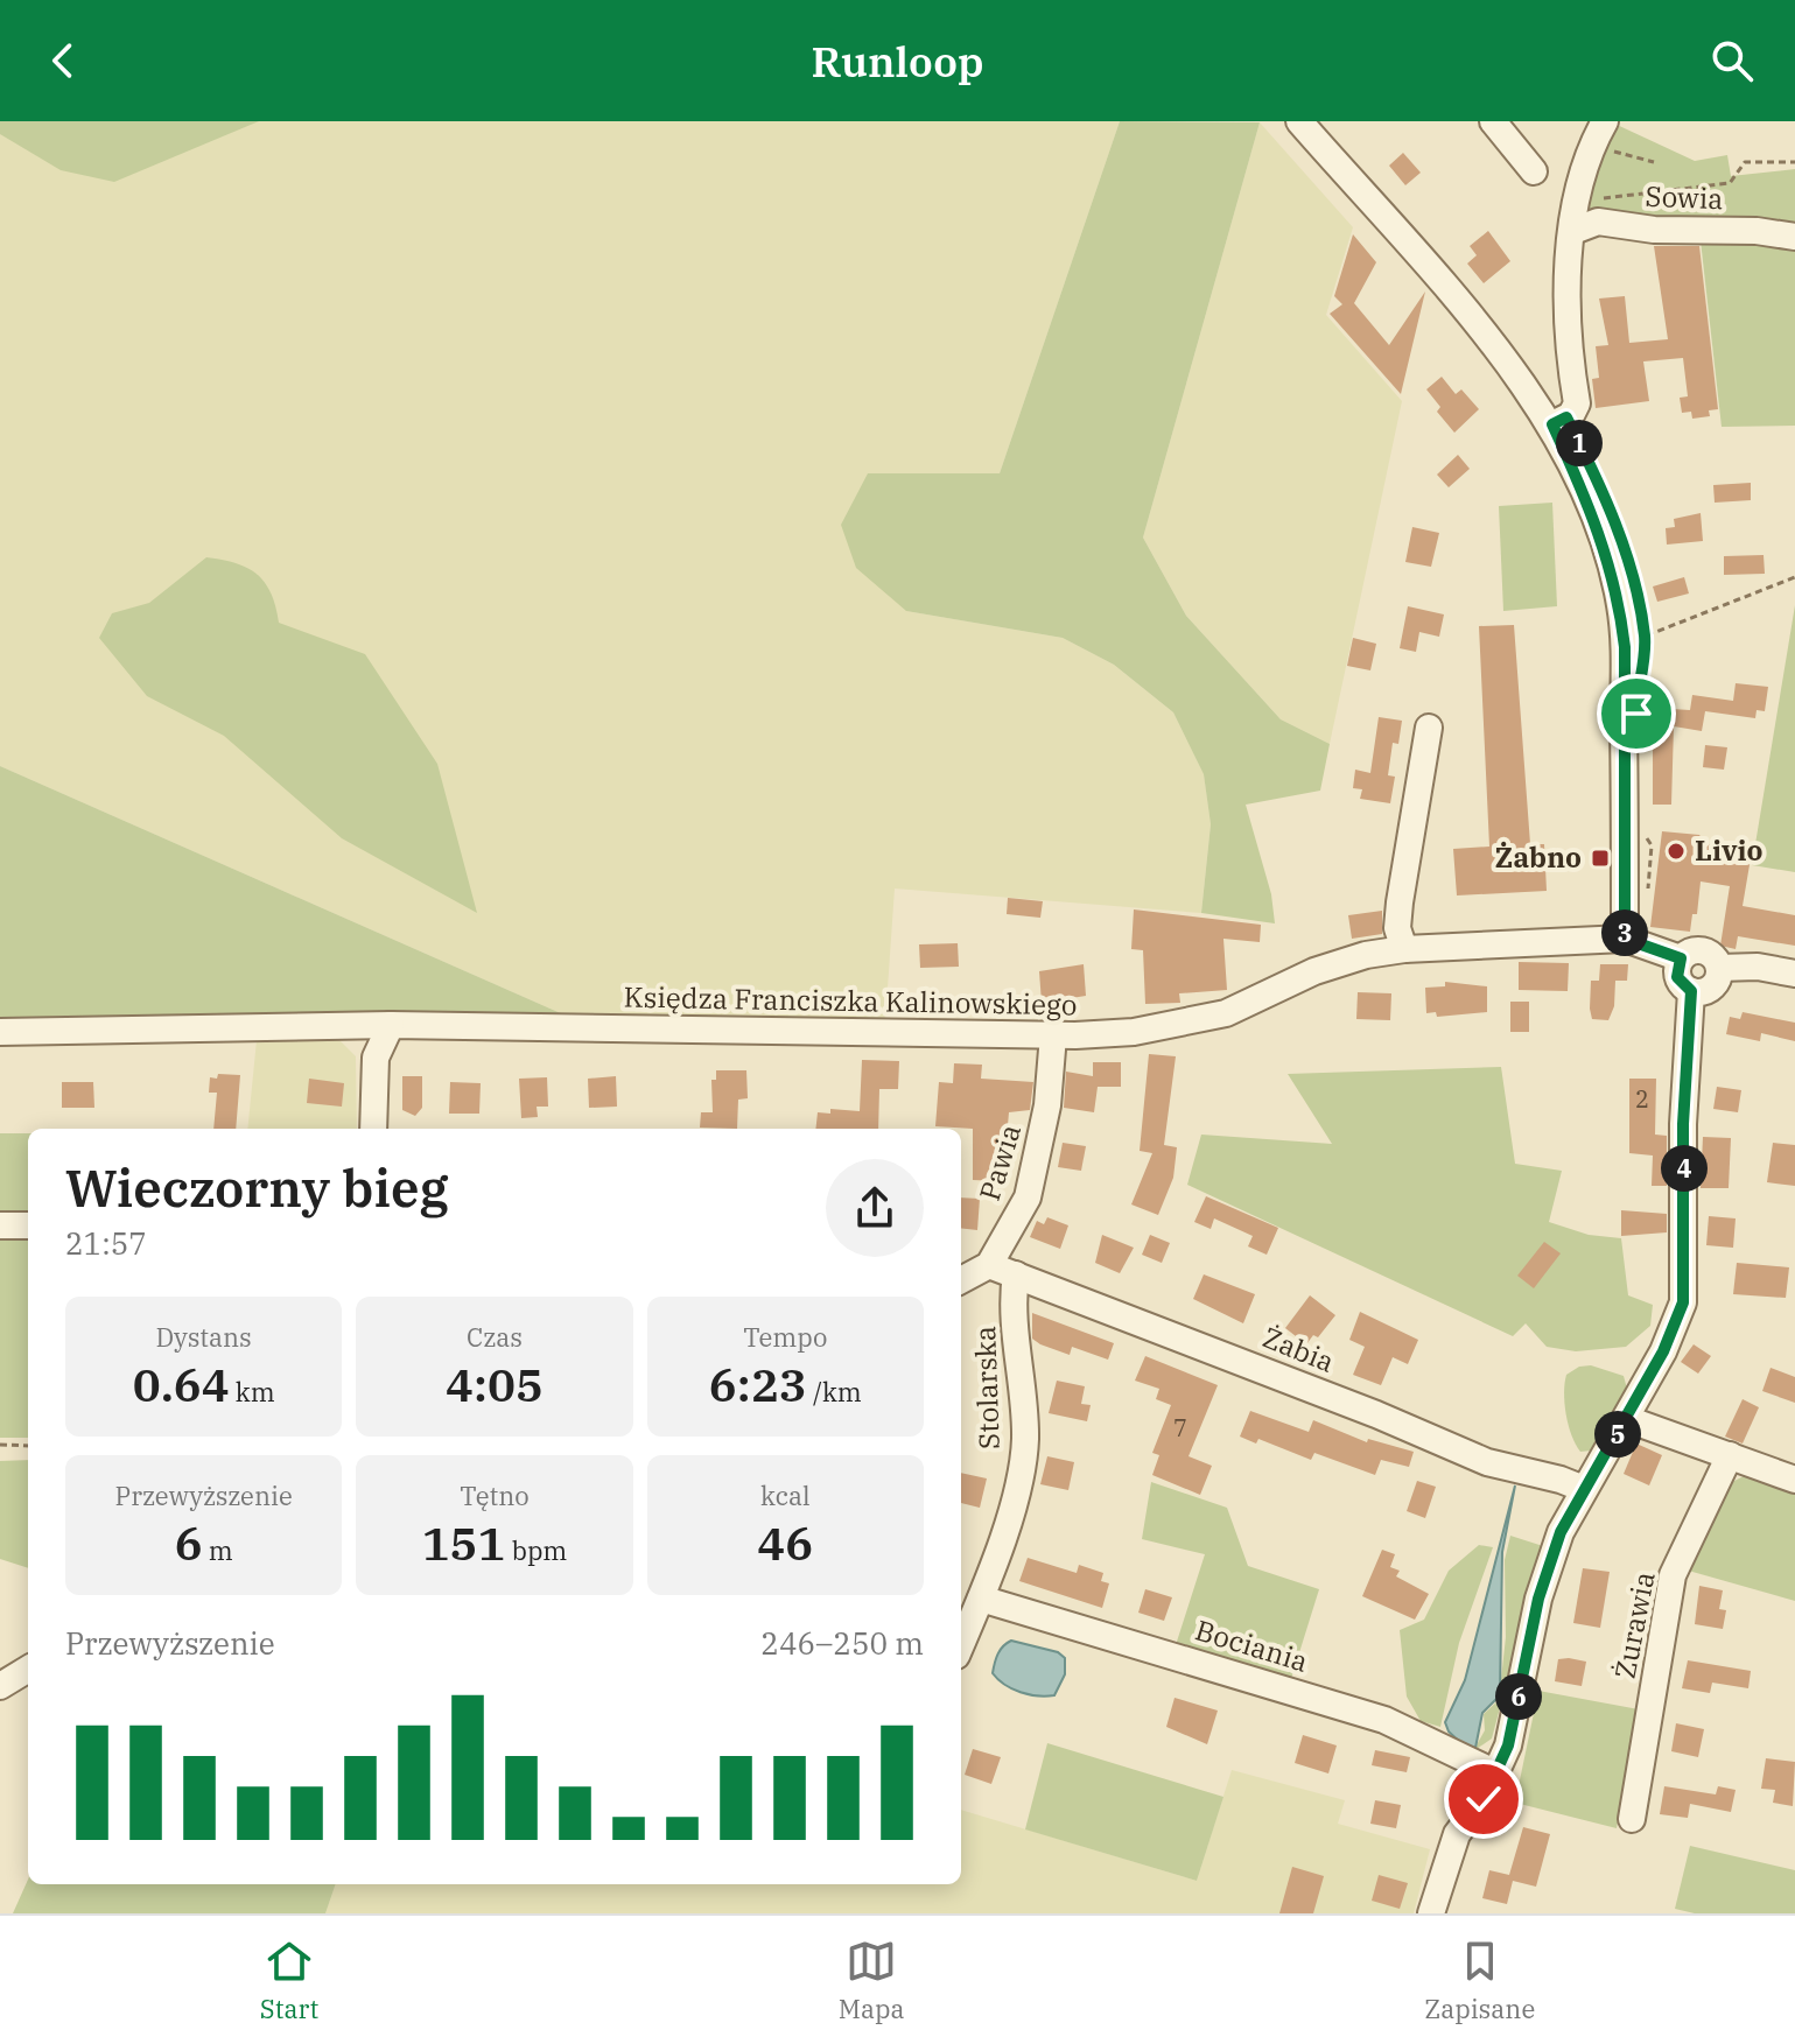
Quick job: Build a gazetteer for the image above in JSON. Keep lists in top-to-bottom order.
{
  "streets": {
    "street": [
      "Sowia",
      "Księdza Franciszka Kalinowskiego",
      "Pawia",
      "Żabia",
      "Stolarska",
      "Żurawia",
      "Bociania"
    ]
  },
  "crossings": [
    ["Księdza Franciszka Kalinowskiego", "Pawia"],
    ["Pawia", "Żabia"],
    ["Żabia", "Stolarska"],
    ["Stolarska", "Bociania"]
  ],
  "places": {
    "other": ["Livio"],
    "transit": ["Żabno"]
  },
  "house_numbers": ["2", "7"],
  "page": {
    "header": "Runloop",
    "pins": [
      "1",
      "3",
      "4",
      "5",
      "6"
    ],
    "heading": ["Wieczorny bieg", "21:57"],
    "stats": [
      ["Dystans", "0.64 km"],
      ["Czas", "4:05"],
      ["Tempo", "6:23 /km"],
      ["Przewyższenie", "6 m"],
      ["Tętno", "151 bpm"],
      ["kcal", "46"]
    ],
    "chart": ["Przewyższenie", "246–250 m"],
    "tabs": ["Start", "Mapa", "Zapisane"]
  }
}
